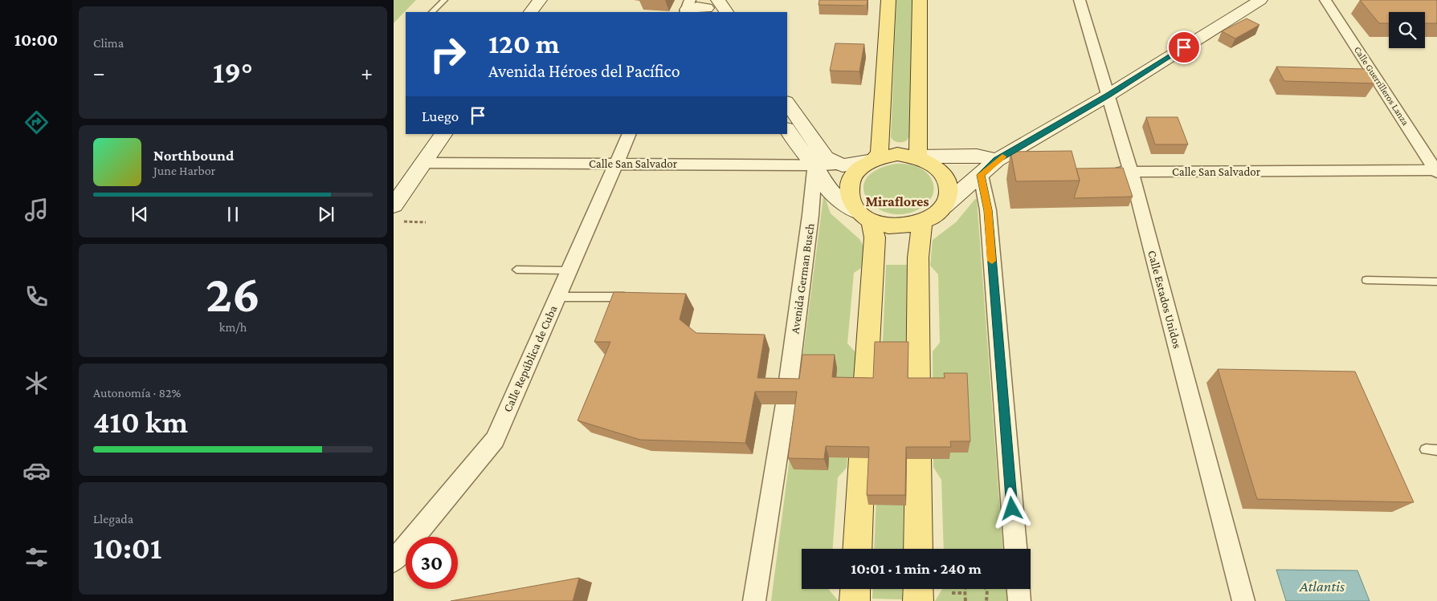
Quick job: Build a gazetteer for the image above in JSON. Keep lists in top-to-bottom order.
{
  "streets": {
    "street": [
      "Calle Guerrilleros Lanza",
      "Calle San Salvador",
      "Avenida German Busch",
      "Calle Estados Unidos",
      "Calle República de Cuba"
    ]
  },
  "crossings": [
    ["Calle Guerrilleros Lanza", "Calle San Salvador"],
    ["Calle San Salvador", "Avenida German Busch"],
    ["Calle San Salvador", "Calle Estados Unidos"],
    ["Calle San Salvador", "Calle República de Cuba"]
  ],
  "districts": ["Miraflores"],
  "water": ["Atlantis"],
  "page": {
    "tabs": "10:00",
    "tile": [
      "Clima",
      ["26", "km/h"],
      ["Autonomía · 82%", "410 km"],
      ["Llegada", "10:01"]
    ],
    "turn": ["120 m", "Avenida Héroes del Pacífico"],
    "heat": ["−", "19°", "+"],
    "then": "Luego",
    "song": ["Northbound", "June Harbor"],
    "limit": "30",
    "trip": "10:01 · 1 min · 240 m"
  }
}
